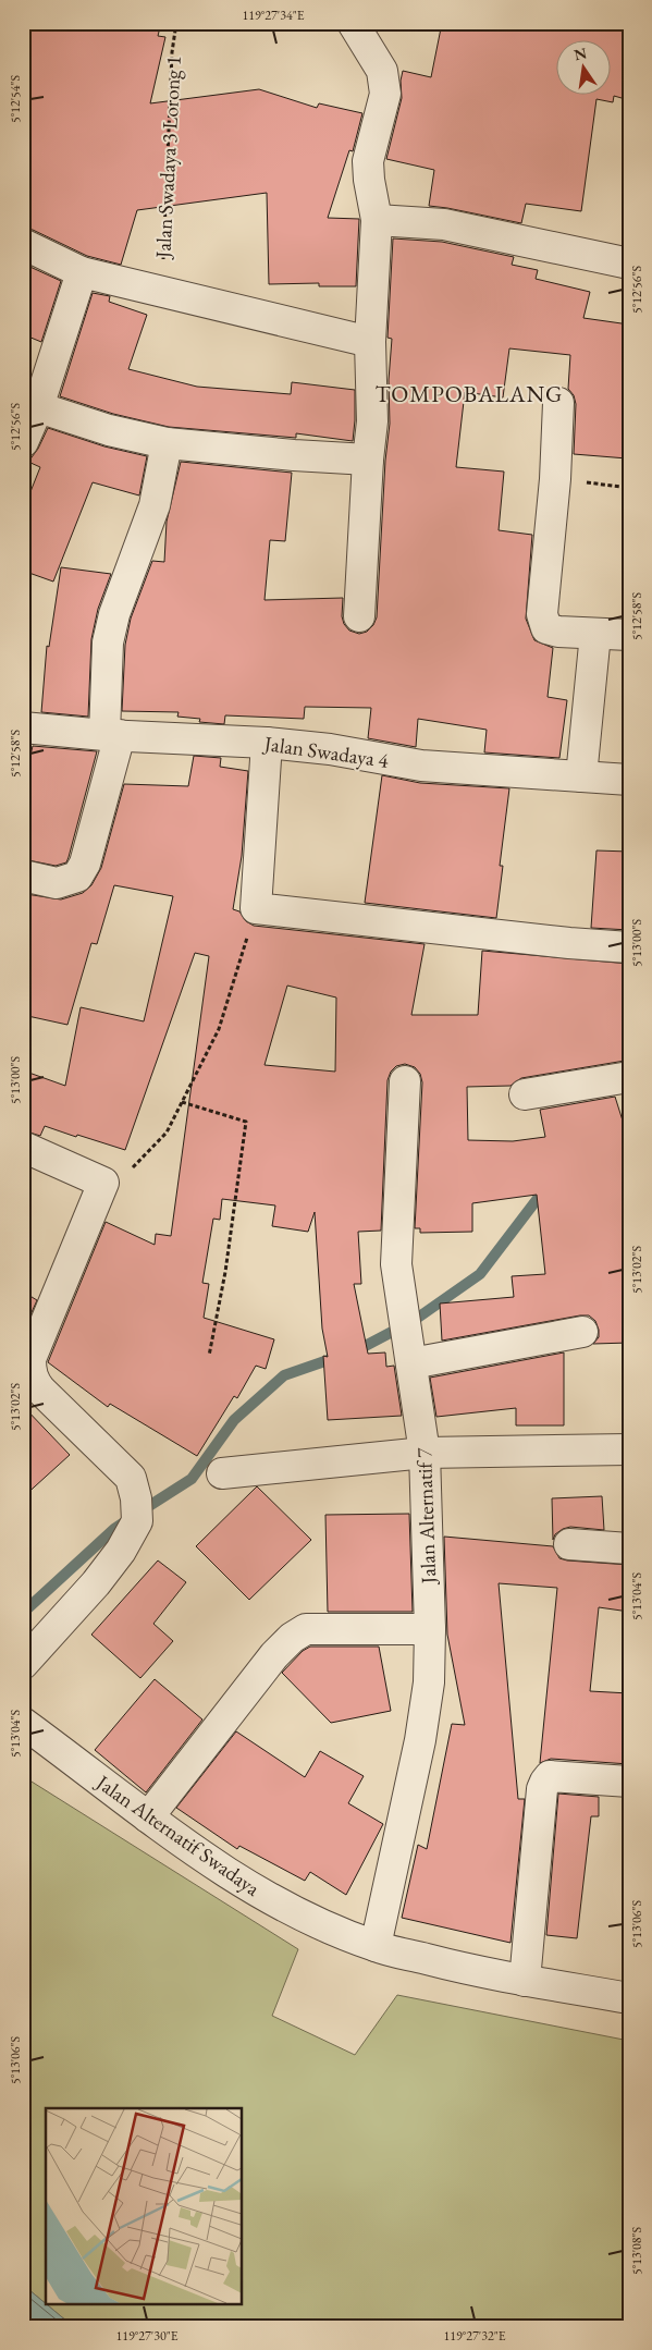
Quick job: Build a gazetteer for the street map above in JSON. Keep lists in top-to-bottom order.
{
  "streets": {
    "street": [
      "Jalan Swadaya 3 Lorong 1",
      "Jalan Swadaya 4",
      "Jalan Alternatif 7",
      "Jalan Alternatif Swadaya"
    ]
  },
  "crossings": [
    ["Jalan Alternatif 7", "Jalan Alternatif Swadaya"]
  ],
  "districts": ["TOMPOBALANG"],
  "north": "top",
  "coordinates": [
    "119°27'34\"E",
    "5°12'54\"S",
    "5°12'56\"S",
    "5°12'58\"S",
    "5°13'00\"S",
    "5°13'02\"S",
    "5°13'04\"S",
    "5°13'06\"S",
    "5°13'08\"S",
    "119°27'30\"E",
    "119°27'32\"E"
  ]
}
